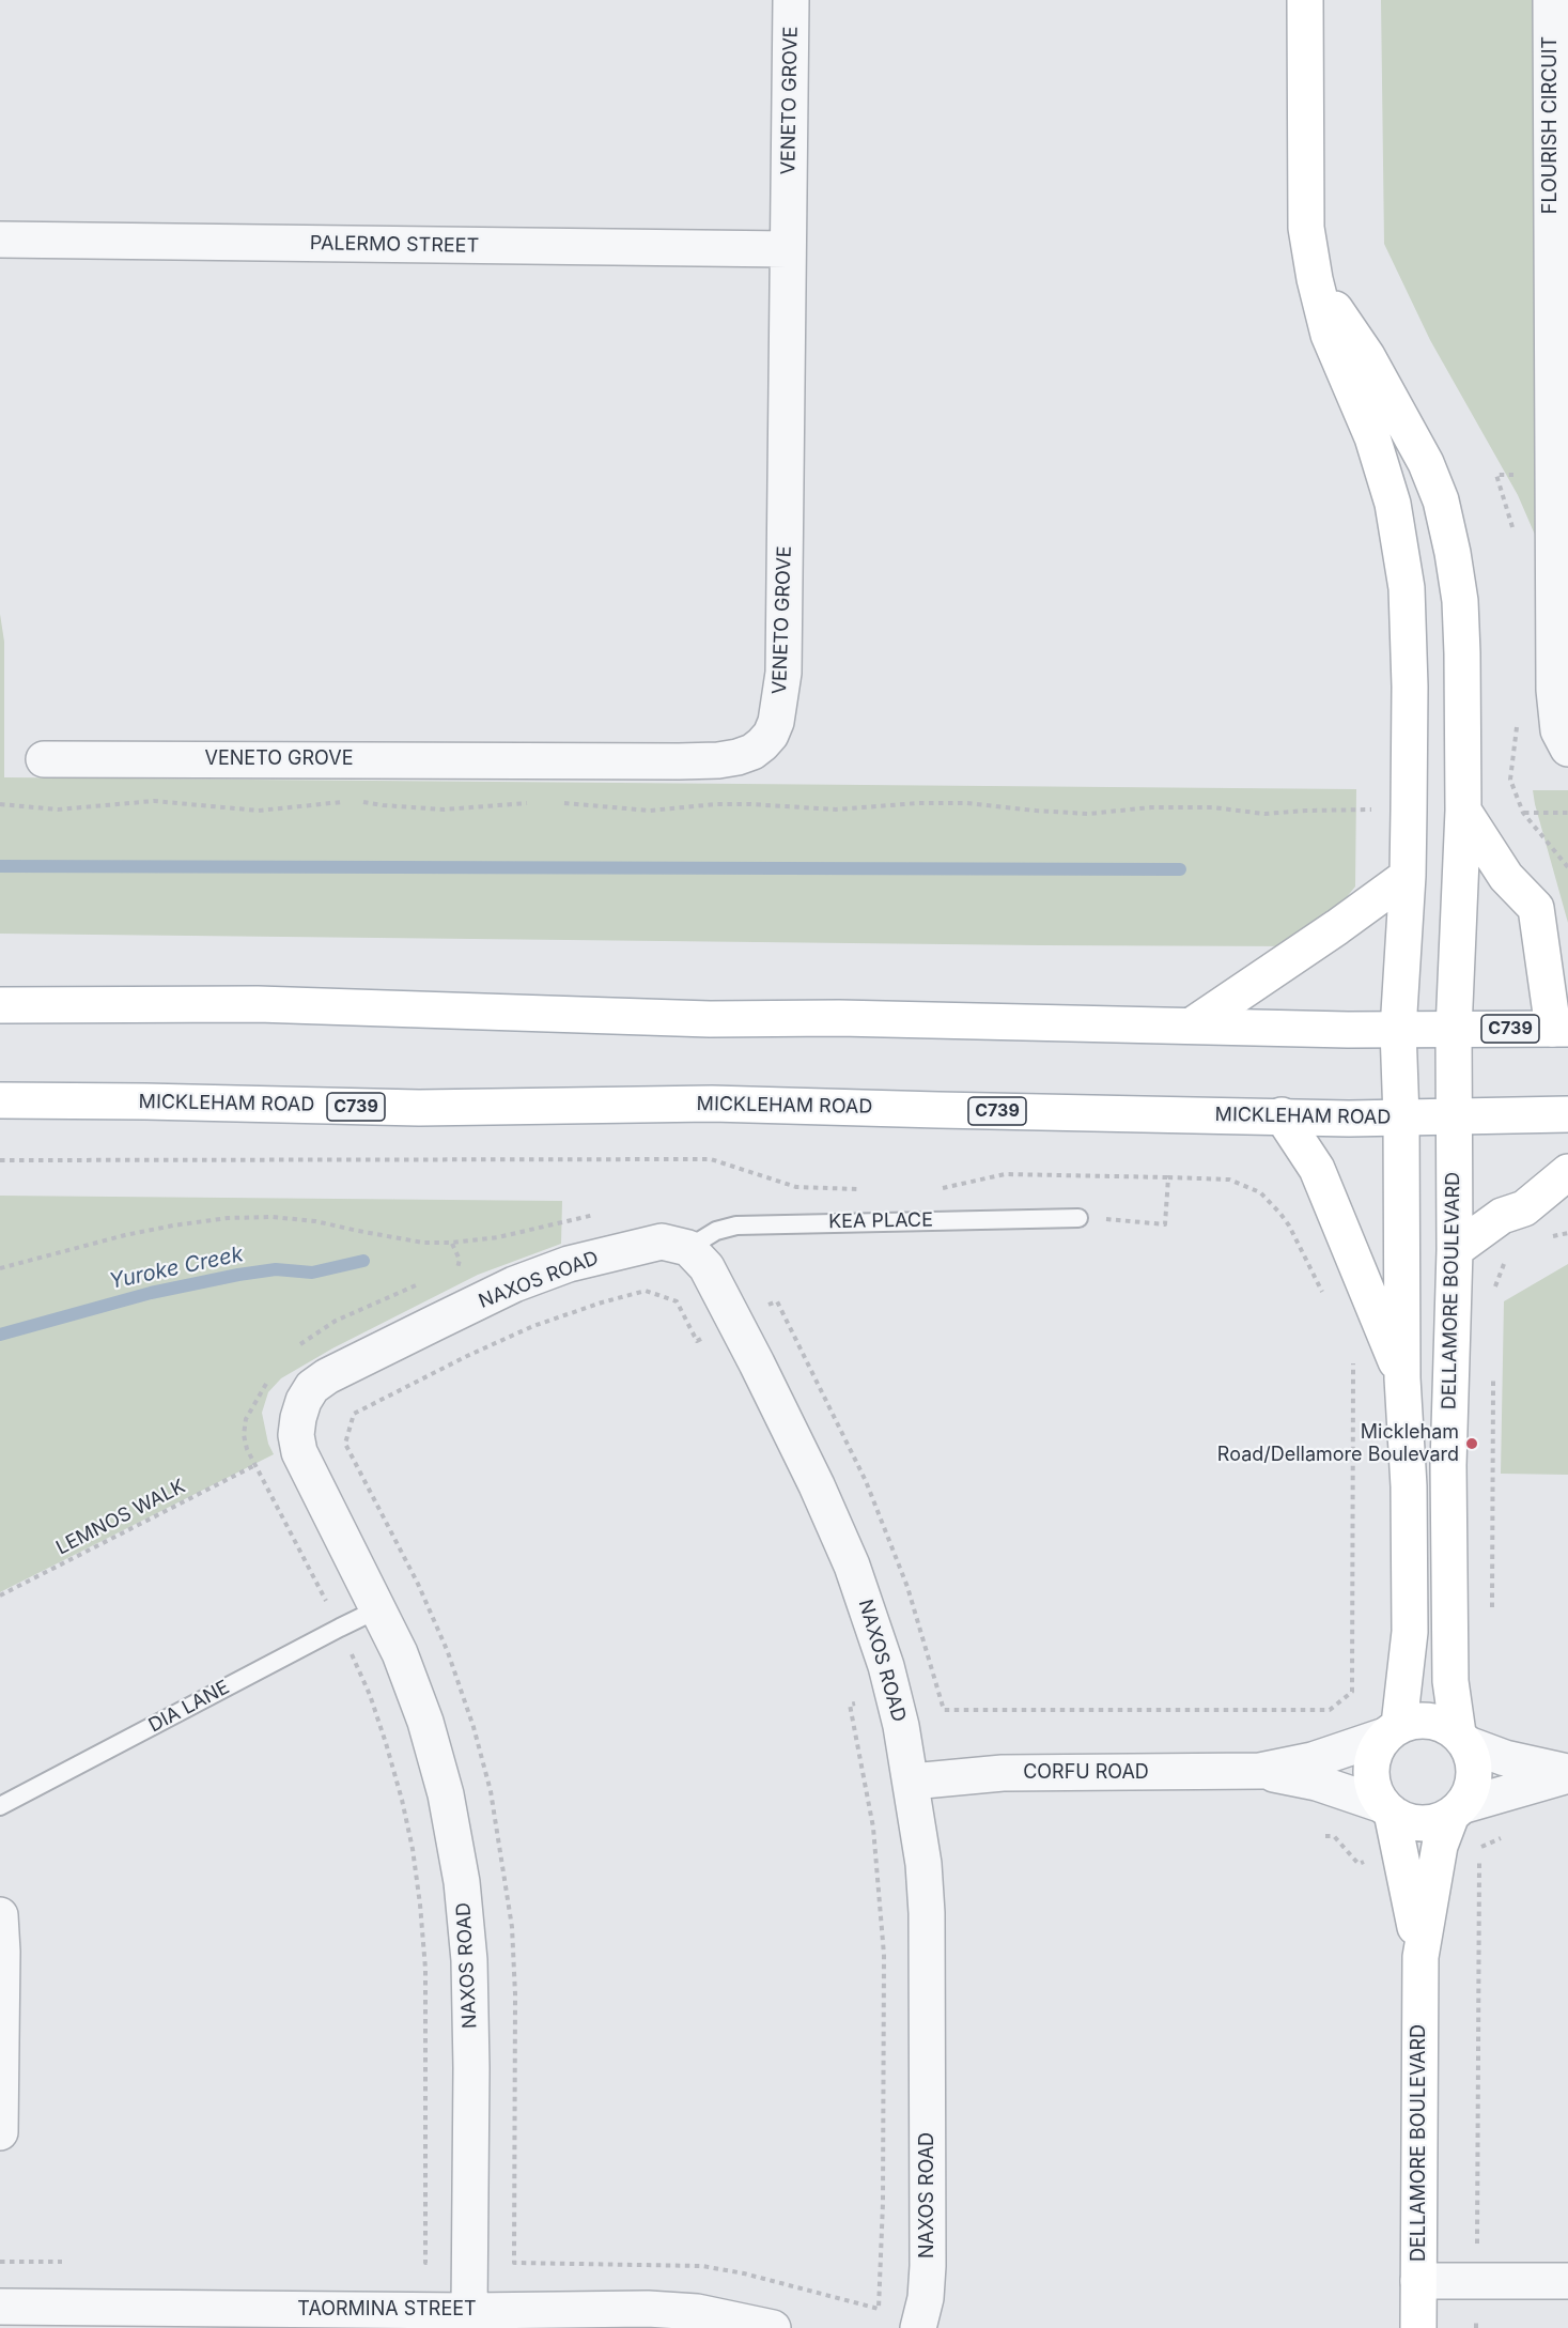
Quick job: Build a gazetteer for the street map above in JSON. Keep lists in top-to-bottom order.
{
  "streets": {
    "street": [
      "VENETO GROVE",
      "FLOURISH CIRCUIT",
      "PALERMO STREET",
      "C739",
      "MICKLEHAM ROAD",
      "NAXOS ROAD",
      "DELLAMORE BOULEVARD",
      "CORFU ROAD",
      "TAORMINA STREET"
    ],
    "lane": ["KEA PLACE", "DIA LANE"],
    "path": ["LEMNOS WALK"]
  },
  "crossings": [
    ["VENETO GROVE", "PALERMO STREET"],
    ["C739", "DELLAMORE BOULEVARD"],
    ["MICKLEHAM ROAD", "DELLAMORE BOULEVARD"],
    ["KEA PLACE", "NAXOS ROAD"],
    ["NAXOS ROAD", "DIA LANE"],
    ["NAXOS ROAD", "CORFU ROAD"],
    ["NAXOS ROAD", "TAORMINA STREET"],
    ["DELLAMORE BOULEVARD", "CORFU ROAD"],
    ["LEMNOS WALK", "DIA LANE"]
  ],
  "water": ["Yuroke Creek"],
  "places": ["Mickleham Road/Dellamore Boulevard"]
}
